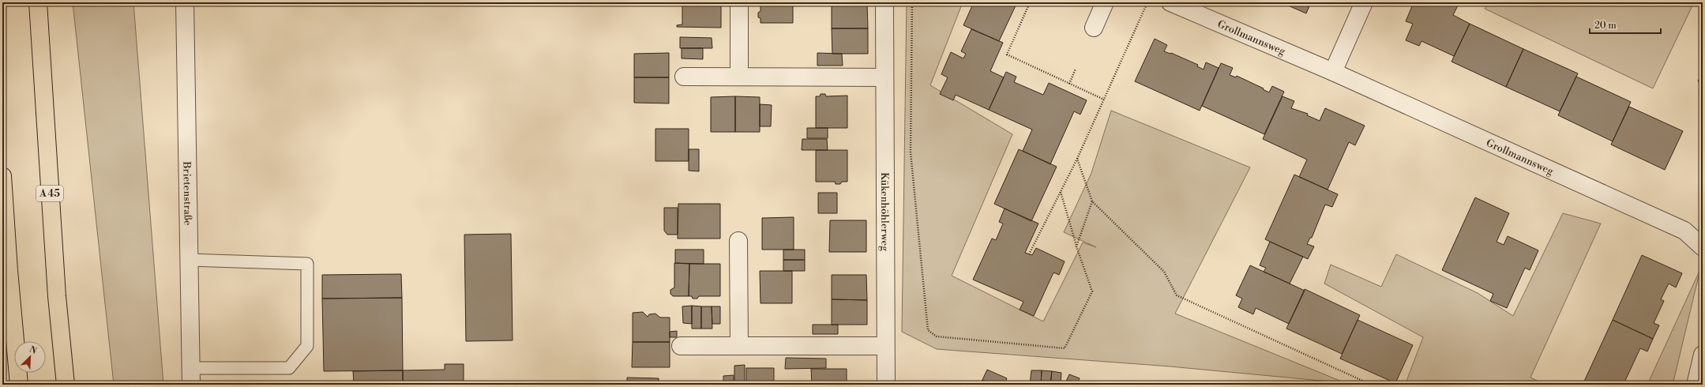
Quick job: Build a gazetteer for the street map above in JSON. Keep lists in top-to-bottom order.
{
  "streets": {
    "highway": ["A 45"],
    "street": ["Grollmannsweg", "Brietenstraße", "Kükenhöhlerweg"]
  },
  "scale_bar": "20 m",
  "north": "top right"
}
